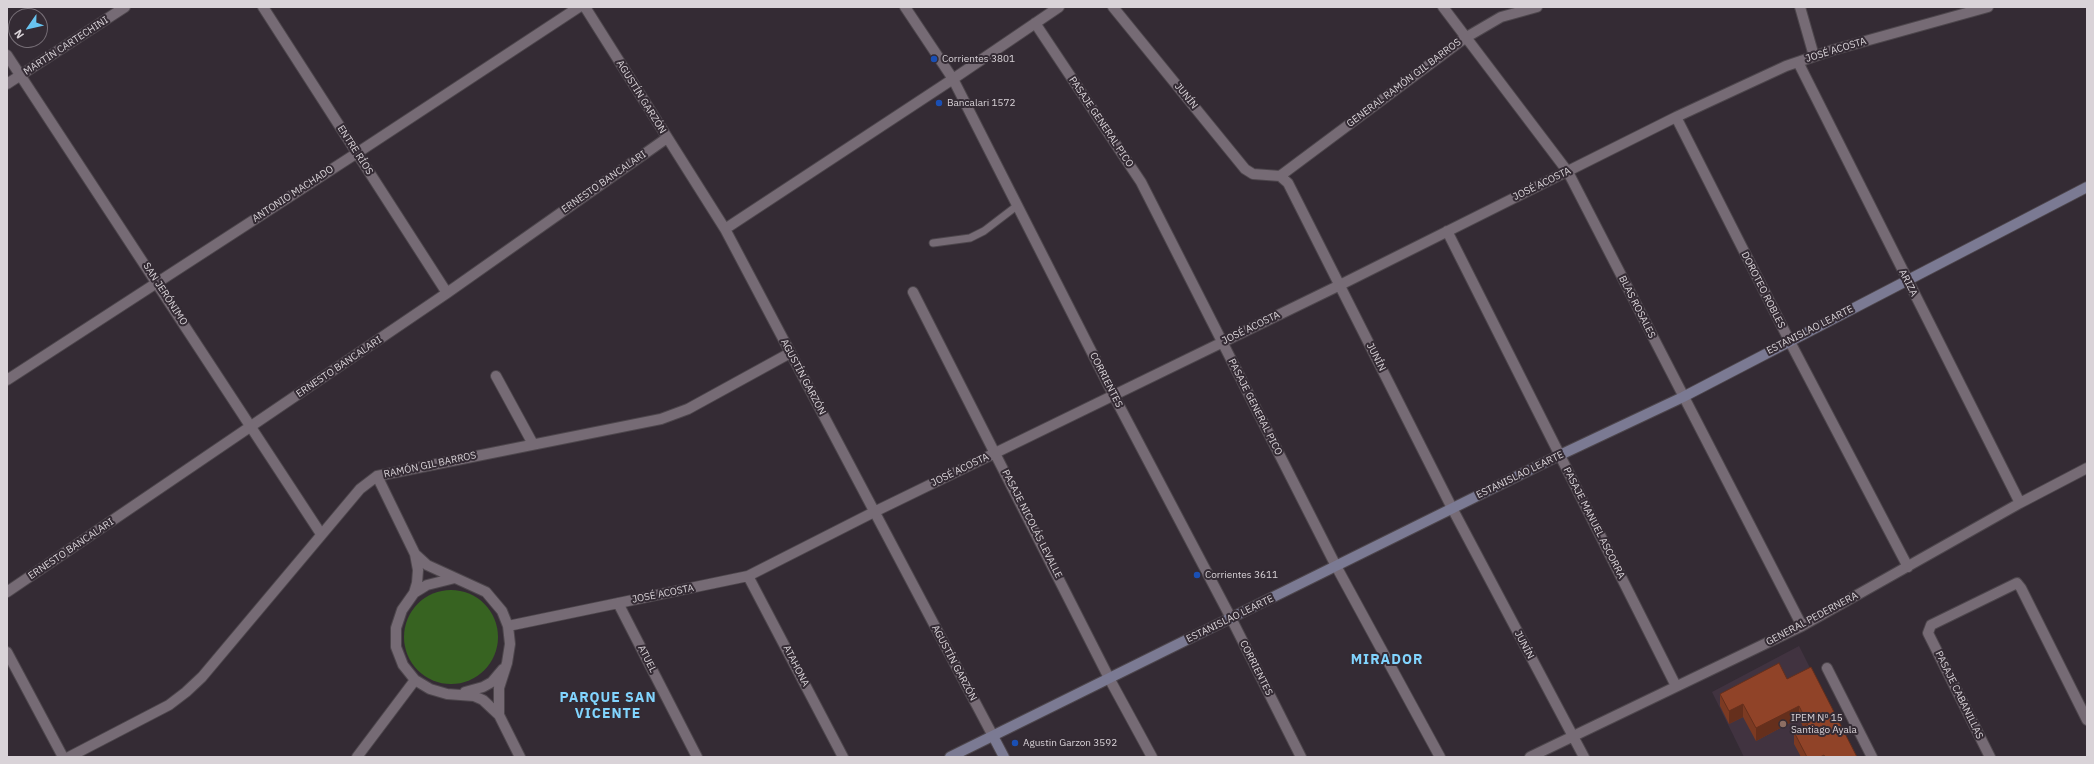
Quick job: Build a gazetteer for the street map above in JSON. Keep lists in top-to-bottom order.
{
  "streets": {
    "main road": ["AGUSTÍN GARZÓN", "ESTANISLAO LEARTE"],
    "street": [
      "MARTÍN CARTECHINI",
      "JOSÉ ACOSTA",
      "GENERAL RAMÓN GIL BARROS",
      "JUNÍN",
      "PASAJE GENERAL PICO",
      "ENTRE RÍOS",
      "ERNESTO BANCALARI",
      "ANTONIO MACHADO",
      "ARIZA",
      "DOROTEO ROBLES",
      "SAN JERÓNIMO",
      "BLAS ROSALES",
      "CORRIENTES",
      "RAMÓN GIL BARROS",
      "PASAJE MANUEL ASCORRA",
      "PASAJE NICOLÁS LEVALLE",
      "GENERAL PEDERNERA",
      "ATUEL",
      "ATAHONA",
      "PASAJE CABANILLAS"
    ]
  },
  "crossings": [
    ["MARTÍN CARTECHINI", "SAN JERÓNIMO"],
    ["JOSÉ ACOSTA", "JUNÍN"],
    ["JOSÉ ACOSTA", "AGUSTÍN GARZÓN"],
    ["JOSÉ ACOSTA", "PASAJE GENERAL PICO"],
    ["JOSÉ ACOSTA", "ARIZA"],
    ["JOSÉ ACOSTA", "DOROTEO ROBLES"],
    ["JOSÉ ACOSTA", "BLAS ROSALES"],
    ["JOSÉ ACOSTA", "CORRIENTES"],
    ["JOSÉ ACOSTA", "PASAJE MANUEL ASCORRA"],
    ["JOSÉ ACOSTA", "PASAJE NICOLÁS LEVALLE"],
    ["JOSÉ ACOSTA", "ATUEL"],
    ["JOSÉ ACOSTA", "ATAHONA"],
    ["GENERAL RAMÓN GIL BARROS", "JUNÍN"],
    ["GENERAL RAMÓN GIL BARROS", "BLAS ROSALES"],
    ["JUNÍN", "ESTANISLAO LEARTE"],
    ["JUNÍN", "GENERAL PEDERNERA"],
    ["AGUSTÍN GARZÓN", "ERNESTO BANCALARI"],
    ["AGUSTÍN GARZÓN", "ESTANISLAO LEARTE"],
    ["AGUSTÍN GARZÓN", "RAMÓN GIL BARROS"],
    ["PASAJE GENERAL PICO", "ESTANISLAO LEARTE"],
    ["ENTRE RÍOS", "ERNESTO BANCALARI"],
    ["ENTRE RÍOS", "ANTONIO MACHADO"],
    ["ERNESTO BANCALARI", "SAN JERÓNIMO"],
    ["ANTONIO MACHADO", "SAN JERÓNIMO"],
    ["ARIZA", "ESTANISLAO LEARTE"],
    ["ARIZA", "GENERAL PEDERNERA"],
    ["DOROTEO ROBLES", "ESTANISLAO LEARTE"],
    ["DOROTEO ROBLES", "GENERAL PEDERNERA"],
    ["SAN JERÓNIMO", "RAMÓN GIL BARROS"],
    ["BLAS ROSALES", "ESTANISLAO LEARTE"],
    ["BLAS ROSALES", "GENERAL PEDERNERA"],
    ["ESTANISLAO LEARTE", "CORRIENTES"],
    ["ESTANISLAO LEARTE", "PASAJE MANUEL ASCORRA"],
    ["ESTANISLAO LEARTE", "PASAJE NICOLÁS LEVALLE"],
    ["PASAJE MANUEL ASCORRA", "GENERAL PEDERNERA"]
  ],
  "districts": ["MIRADOR", "PARQUE SAN VICENTE"],
  "places": [
    "Corrientes 3801",
    "Bancalari 1572",
    "Corrientes 3611",
    "IPEM Nº 15 Santiago Ayala",
    "Agustin Garzon 3592"
  ],
  "north": "bottom left"
}
